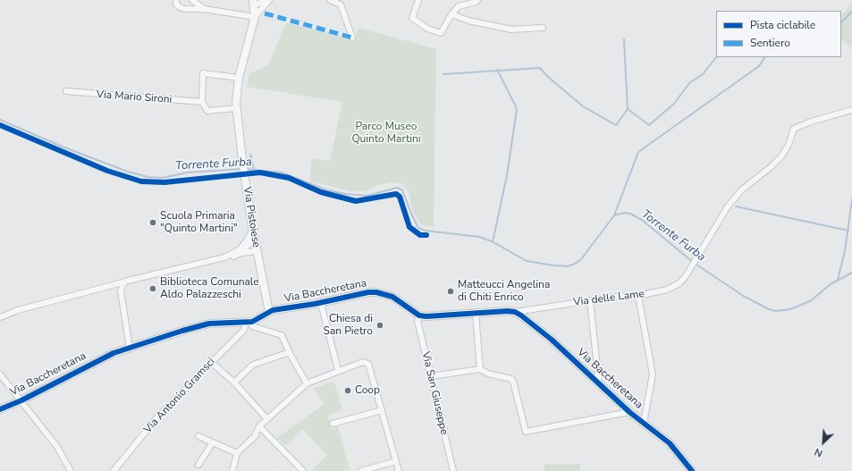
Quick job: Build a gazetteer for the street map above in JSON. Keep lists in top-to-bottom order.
{
  "streets": {
    "street": [
      "Via Mario Sironi",
      "Via Pistoiese",
      "Via Baccheretana",
      "Via delle Lame",
      "Via San Giuseppe",
      "Via Antonio Gramsci"
    ]
  },
  "crossings": [
    ["Via Mario Sironi", "Via Pistoiese"],
    ["Via Pistoiese", "Via Baccheretana"],
    ["Via Baccheretana", "Via delle Lame"],
    ["Via Baccheretana", "Via San Giuseppe"],
    ["Via Baccheretana", "Via Antonio Gramsci"]
  ],
  "water": ["Torrente Furba"],
  "parks": ["Parco Museo Quinto Martini"],
  "places": [
    "Scuola Primaria \"Quinto Martini\"",
    "Biblioteca Comunale Aldo Palazzeschi",
    "Matteucci Angelina di Chiti Enrico",
    "Chiesa di San Pietro",
    "Coop"
  ],
  "legend": ["Pista ciclabile", "Sentiero"],
  "north": "bottom left"
}
